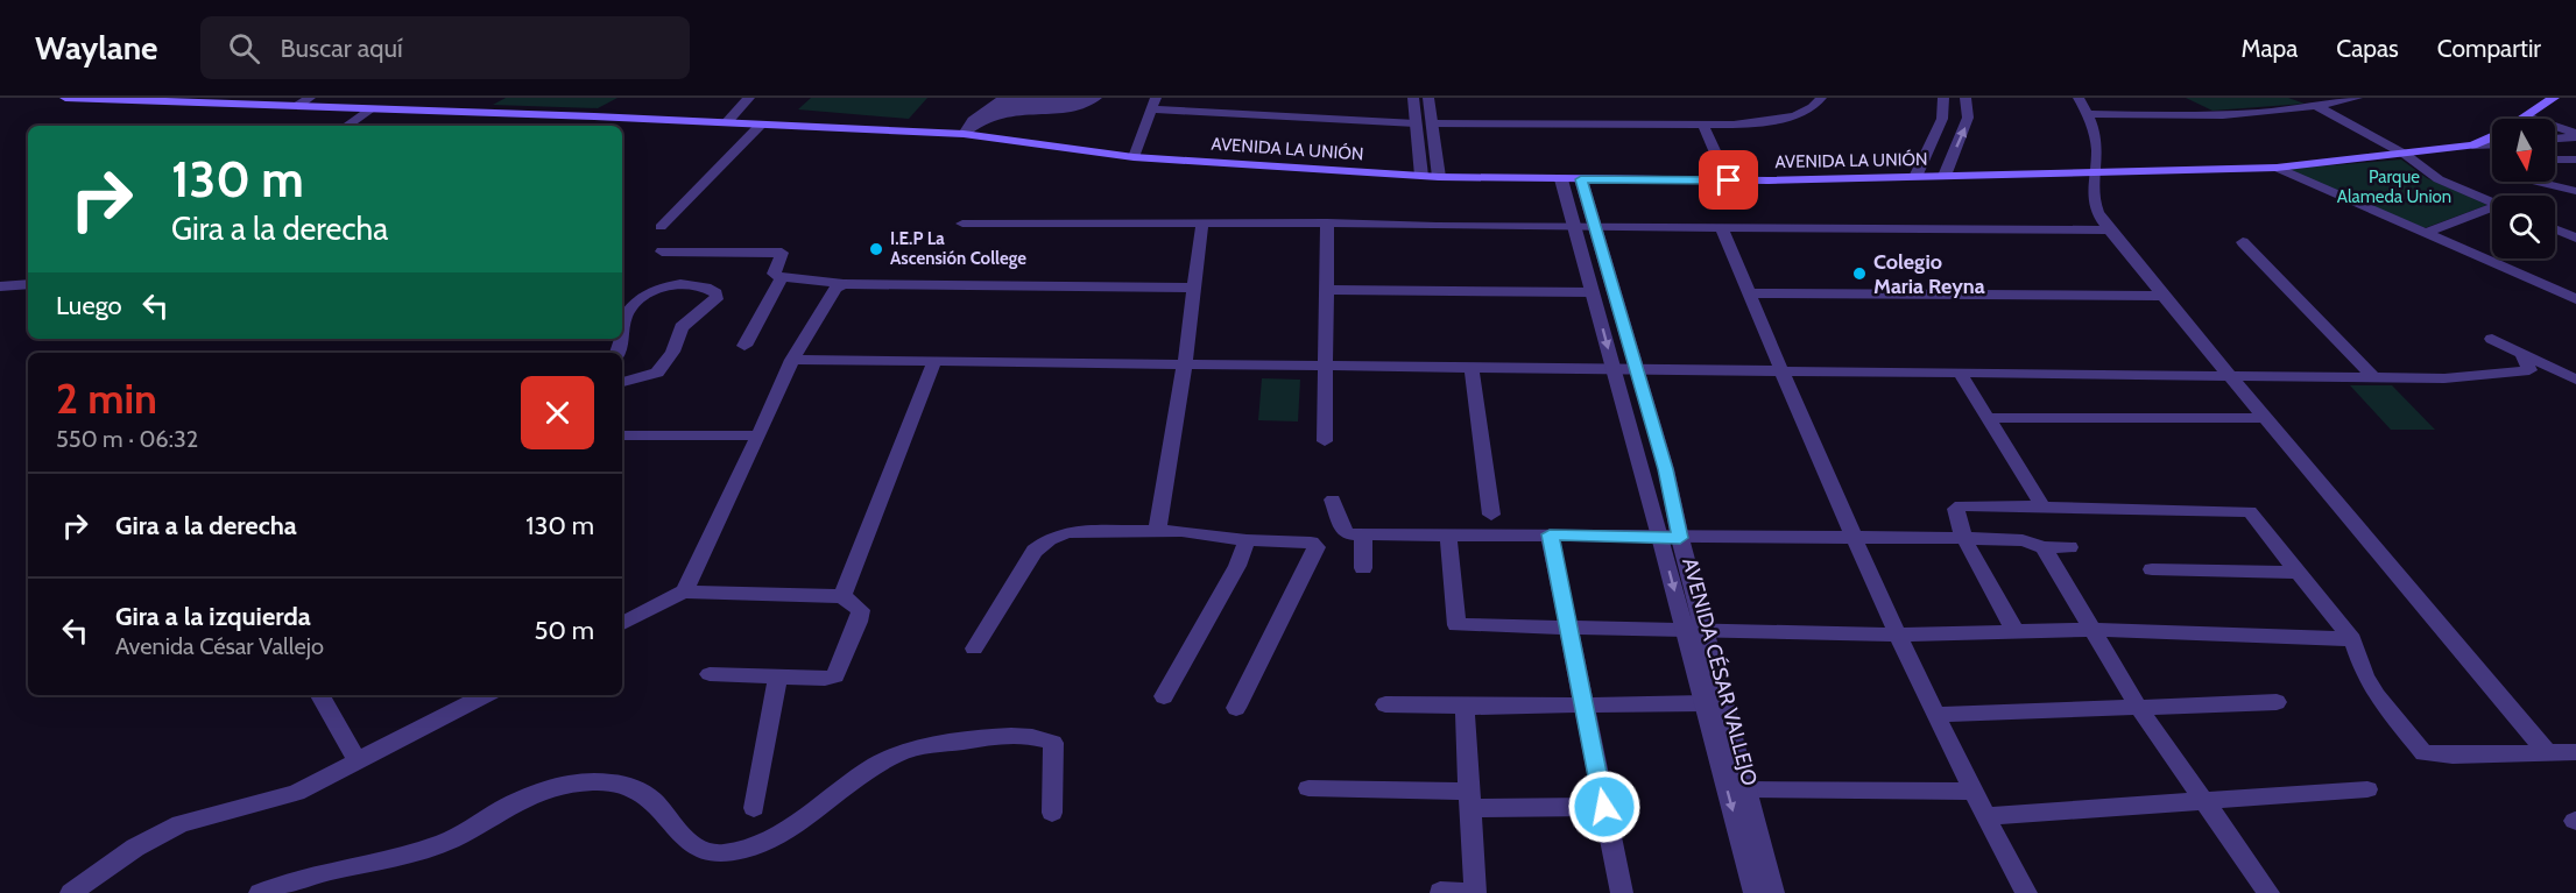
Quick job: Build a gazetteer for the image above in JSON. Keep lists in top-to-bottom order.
{
  "streets": {
    "main road": ["AVENIDA LA UNIÓN"],
    "street": ["AVENIDA CÉSAR VALLEJO"]
  },
  "crossings": [
    ["AVENIDA LA UNIÓN", "AVENIDA CÉSAR VALLEJO"]
  ],
  "parks": ["Parque Alameda Union"],
  "places": ["I.E.P La Ascensión College", "Colegio Maria Reyna"],
  "north": "bottom",
  "page": {
    "header": "Waylane",
    "search": "Buscar aquí",
    "nav": ["Mapa", "Capas", "Compartir"],
    "turn": ["130 m", "Gira a la derecha"],
    "then": "Luego",
    "heading": ["2 min", "550 m · 06:32"],
    "list": [
      {
        "name": "Gira a la derecha",
        "value": "130 m"
      },
      {
        "name": "Gira a la izquierda",
        "note": "Avenida César Vallejo",
        "value": "50 m"
      }
    ]
  }
}
